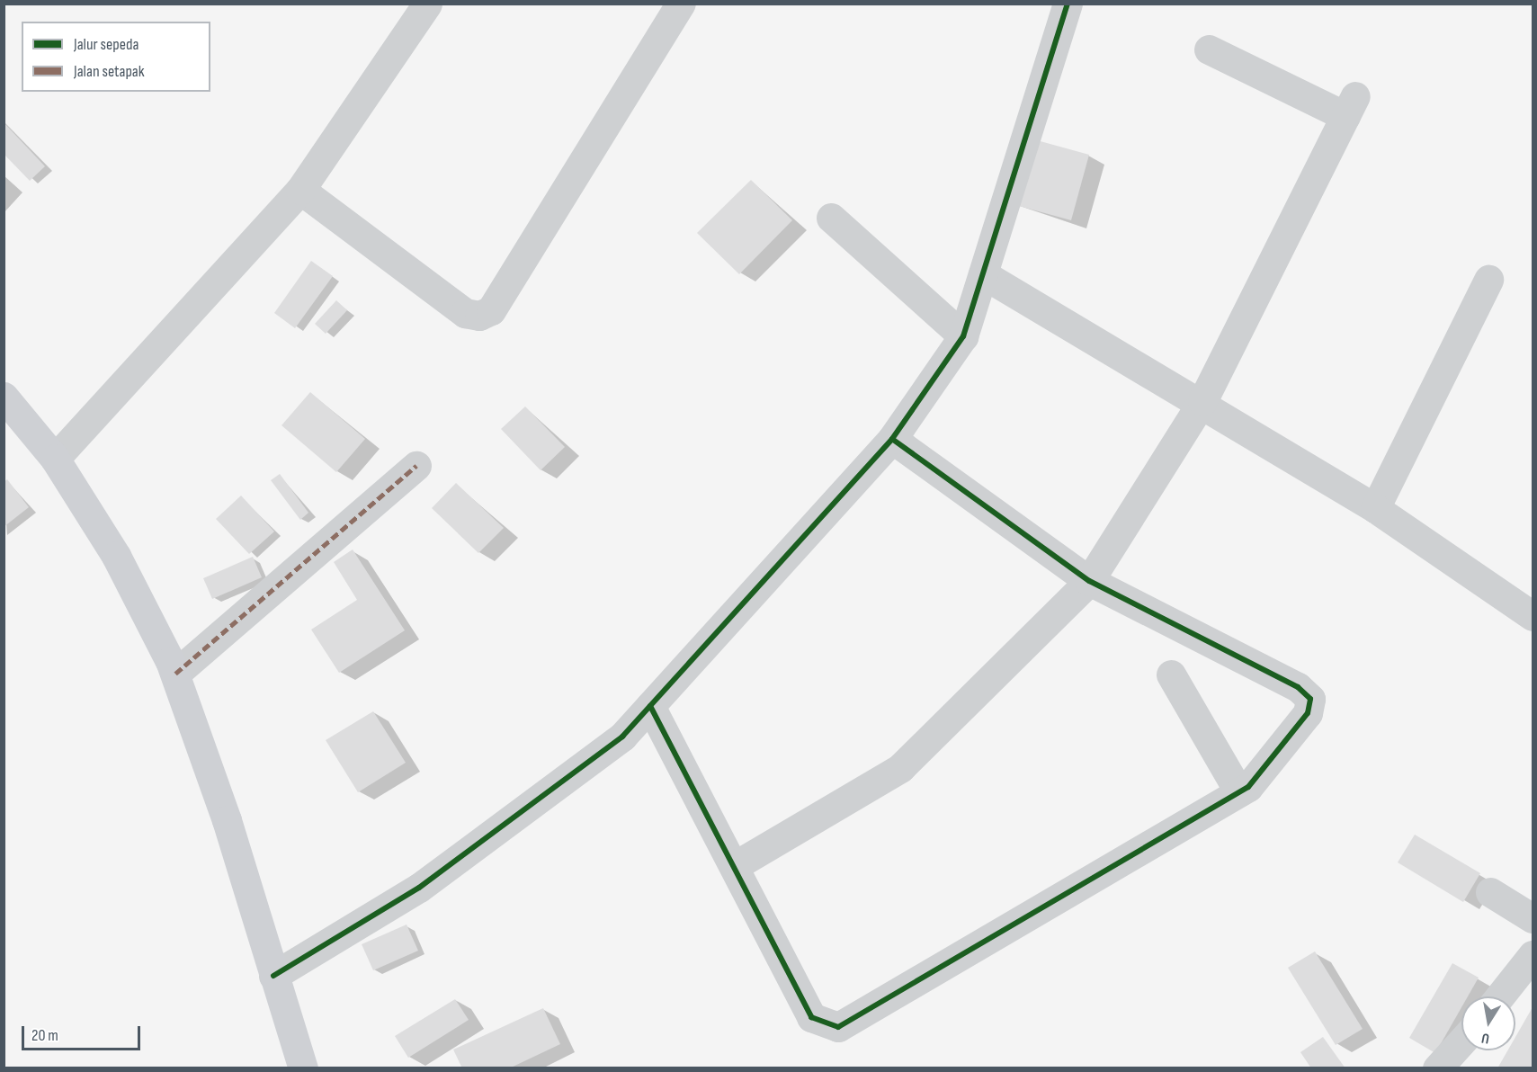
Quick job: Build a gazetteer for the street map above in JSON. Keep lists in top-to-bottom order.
{
  "legend": ["Jalur sepeda", "Jalan setapak"],
  "scale_bar": "20 m",
  "north": "bottom"
}
